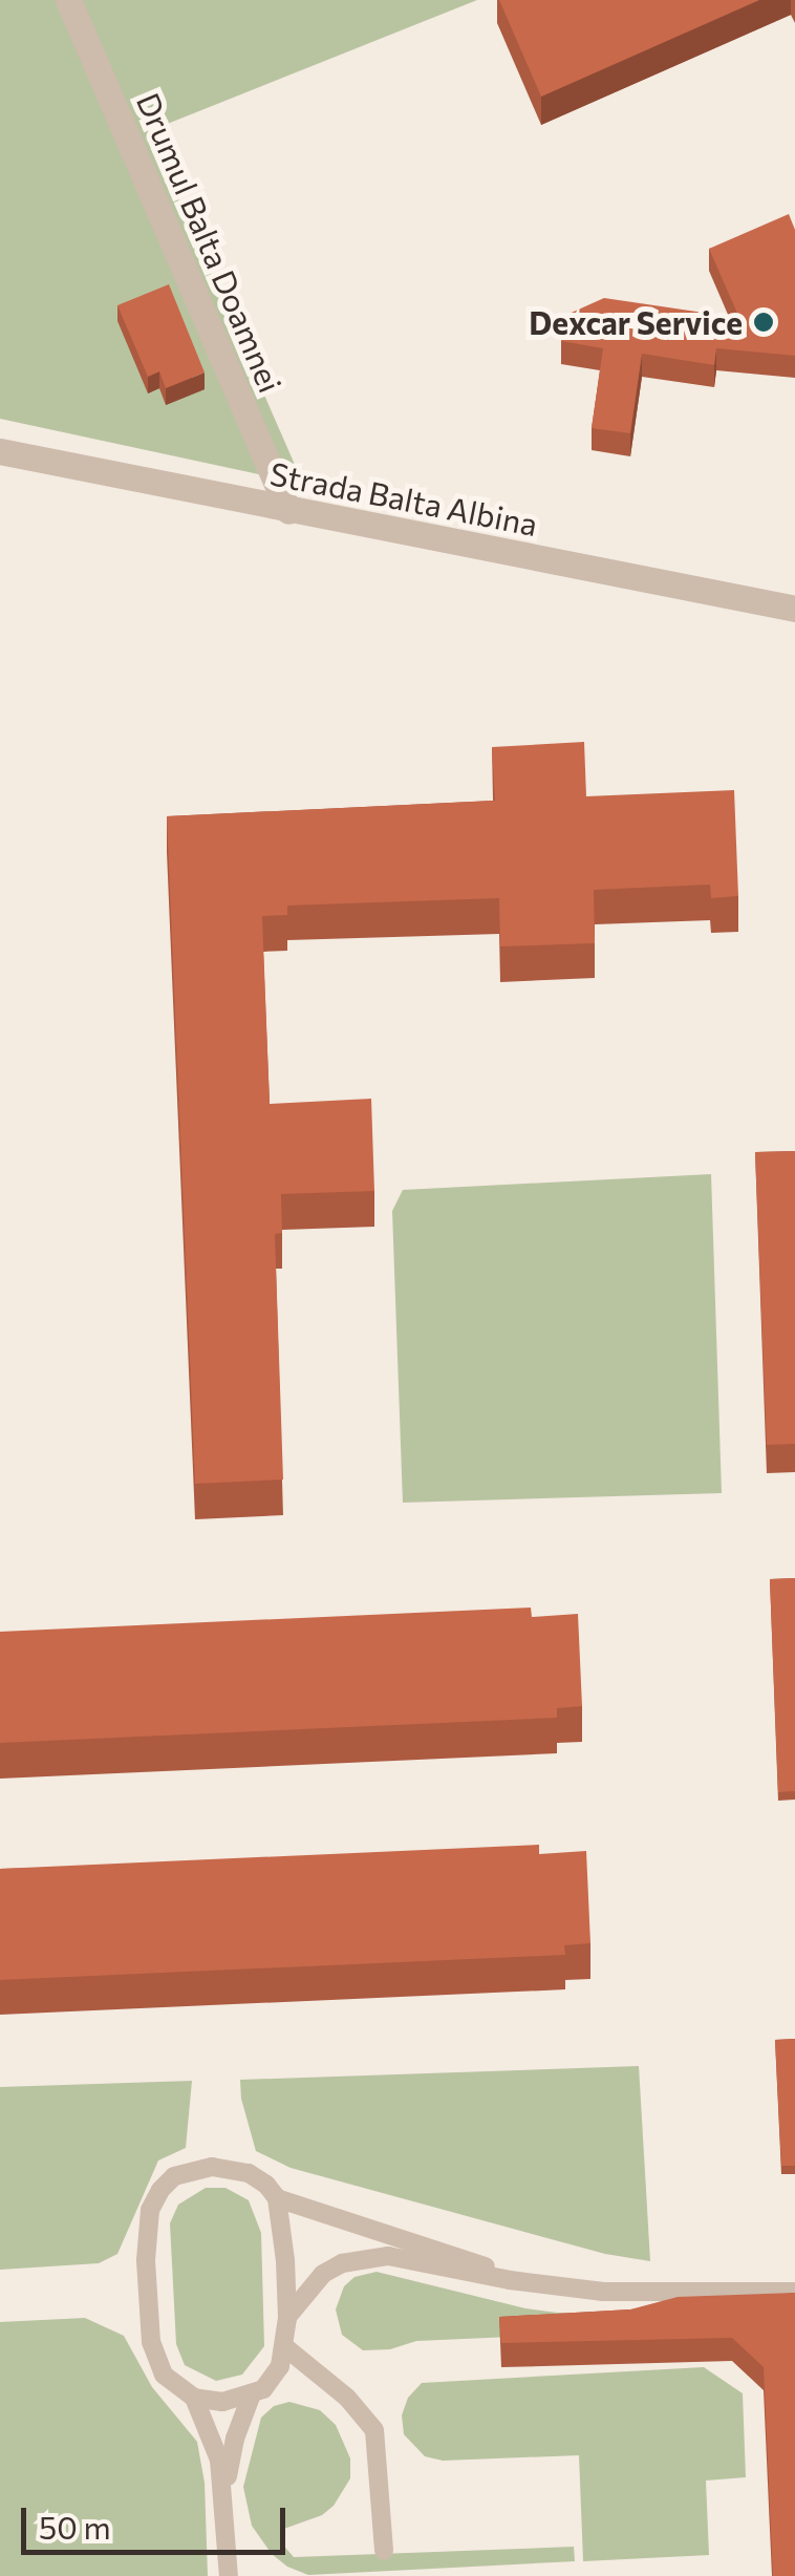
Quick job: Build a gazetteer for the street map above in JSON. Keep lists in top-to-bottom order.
{
  "streets": {
    "street": ["Drumul Balta Doamnei", "Strada Balta Albina"]
  },
  "crossings": [
    ["Drumul Balta Doamnei", "Strada Balta Albina"]
  ],
  "places": ["Dexcar Service"],
  "scale_bar": "50 m"
}
